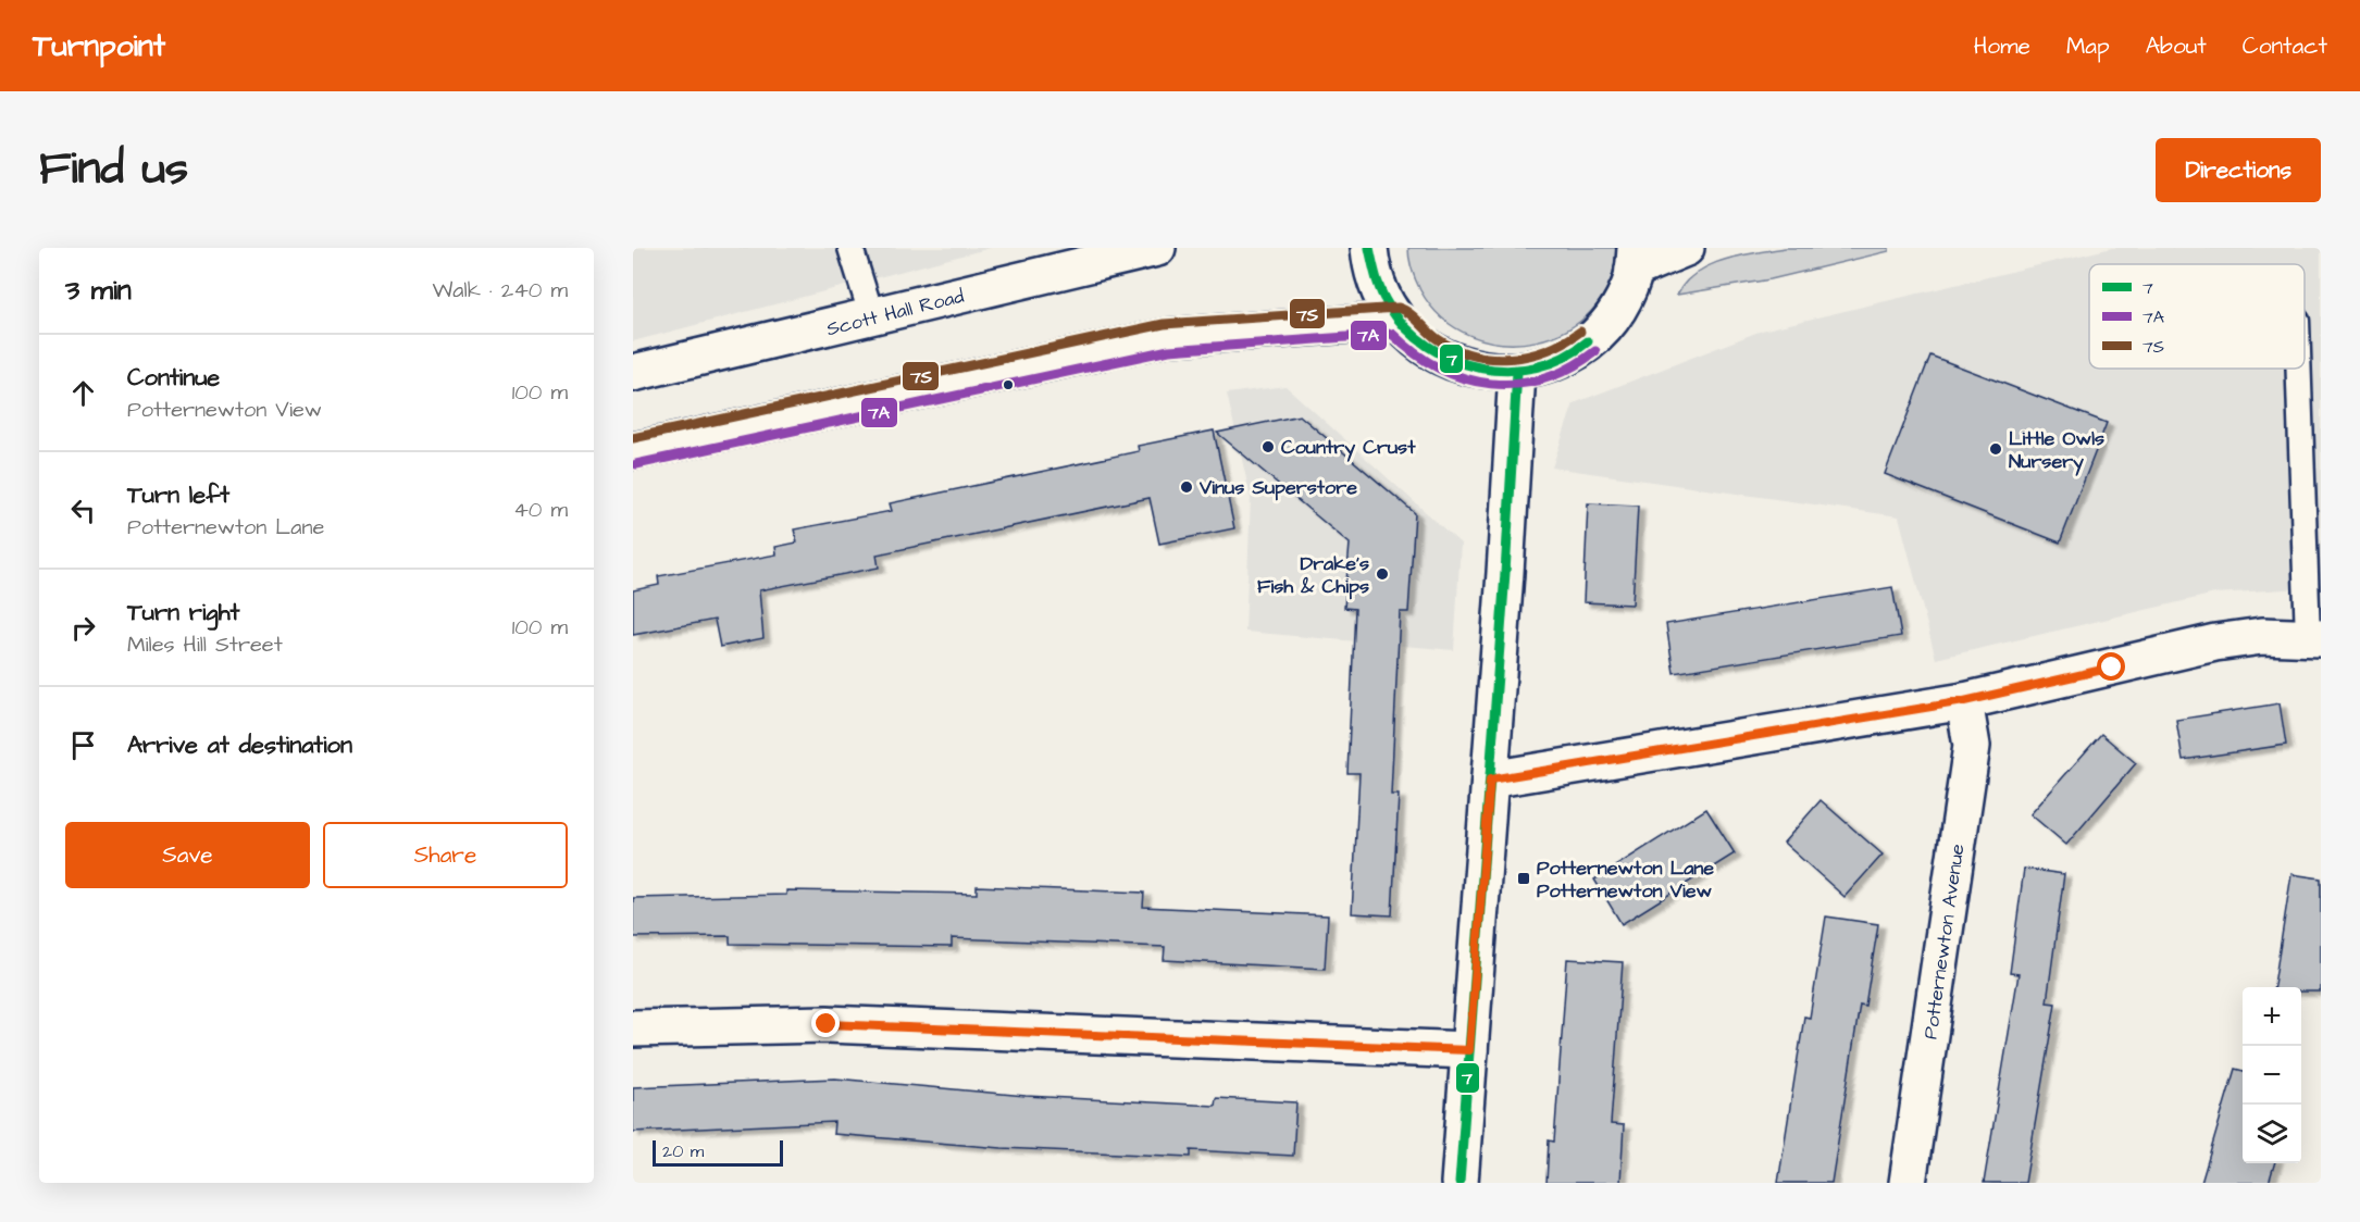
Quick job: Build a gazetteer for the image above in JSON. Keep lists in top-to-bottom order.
{
  "streets": {
    "main road": ["Scott Hall Road", "Potternewton Avenue"]
  },
  "places": {
    "other": [
      "Country Crust",
      "Little Owls Nursery",
      "Vinus Superstore",
      "Drake's Fish & Chips"
    ],
    "transit": ["Potternewton Lane Potternewton View"]
  },
  "lines": ["transit line 7", "transit line 7S", "transit line 7A"],
  "legend": ["7", "7A", "7S"],
  "scale_bar": "20 m",
  "page": {
    "header": "Turnpoint",
    "nav": [
      "Home",
      "Map",
      "About",
      "Contact"
    ],
    "title": "Find us",
    "buttons": [
      "Directions",
      ["Save", "Share"]
    ],
    "heading": ["3 min", "Walk · 240 m"],
    "list": [
      ["Continue", "Potternewton View", "100 m"],
      ["Turn left", "Potternewton Lane", "40 m"],
      ["Turn right", "Miles Hill Street", "100 m"],
      "Arrive at destination"
    ],
    "map_buttons": ["+", "−"],
    "scale": "20 m"
  }
}
